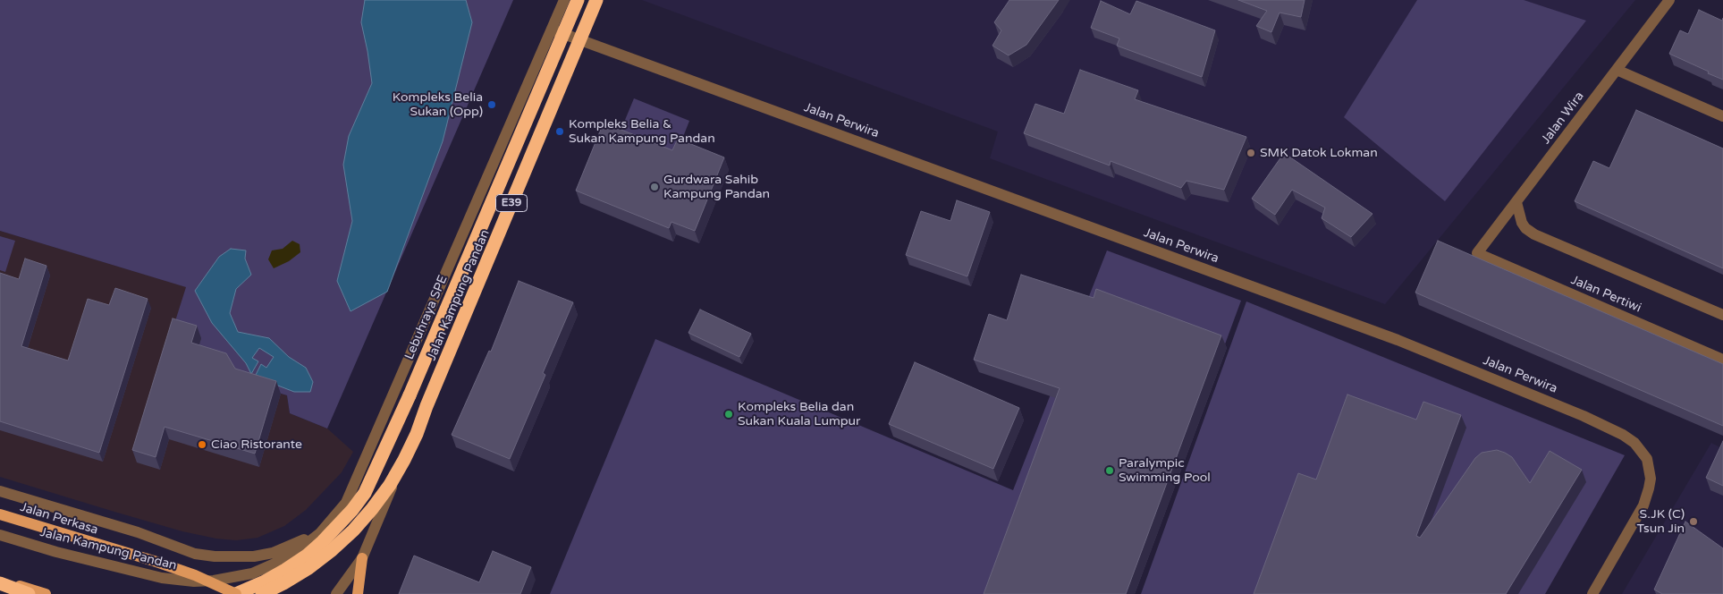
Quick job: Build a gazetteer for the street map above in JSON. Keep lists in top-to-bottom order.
{
  "streets": {
    "highway": ["E39", "Lebuhraya SPE"],
    "main road": ["Jalan Perkasa"],
    "street": [
      "Jalan Wira",
      "Jalan Perwira",
      "Jalan Pertiwi",
      "Jalan Kampung Pandan"
    ]
  },
  "crossings": [
    ["Jalan Wira", "Jalan Pertiwi"],
    ["Jalan Perwira", "Jalan Kampung Pandan"],
    ["E39", "Jalan Kampung Pandan"],
    ["Lebuhraya SPE", "Jalan Perkasa"]
  ],
  "places": [
    "Kompleks Belia Sukan (Opp)",
    "Kompleks Belia & Sukan Kampung Pandan",
    "SMK Datok Lokman",
    "Gurdwara Sahib Kampung Pandan",
    "Kompleks Belia dan Sukan Kuala Lumpur",
    "Ciao Ristorante",
    "Paralympic Swimming Pool",
    "S.JK (C) Tsun Jin"
  ]
}
